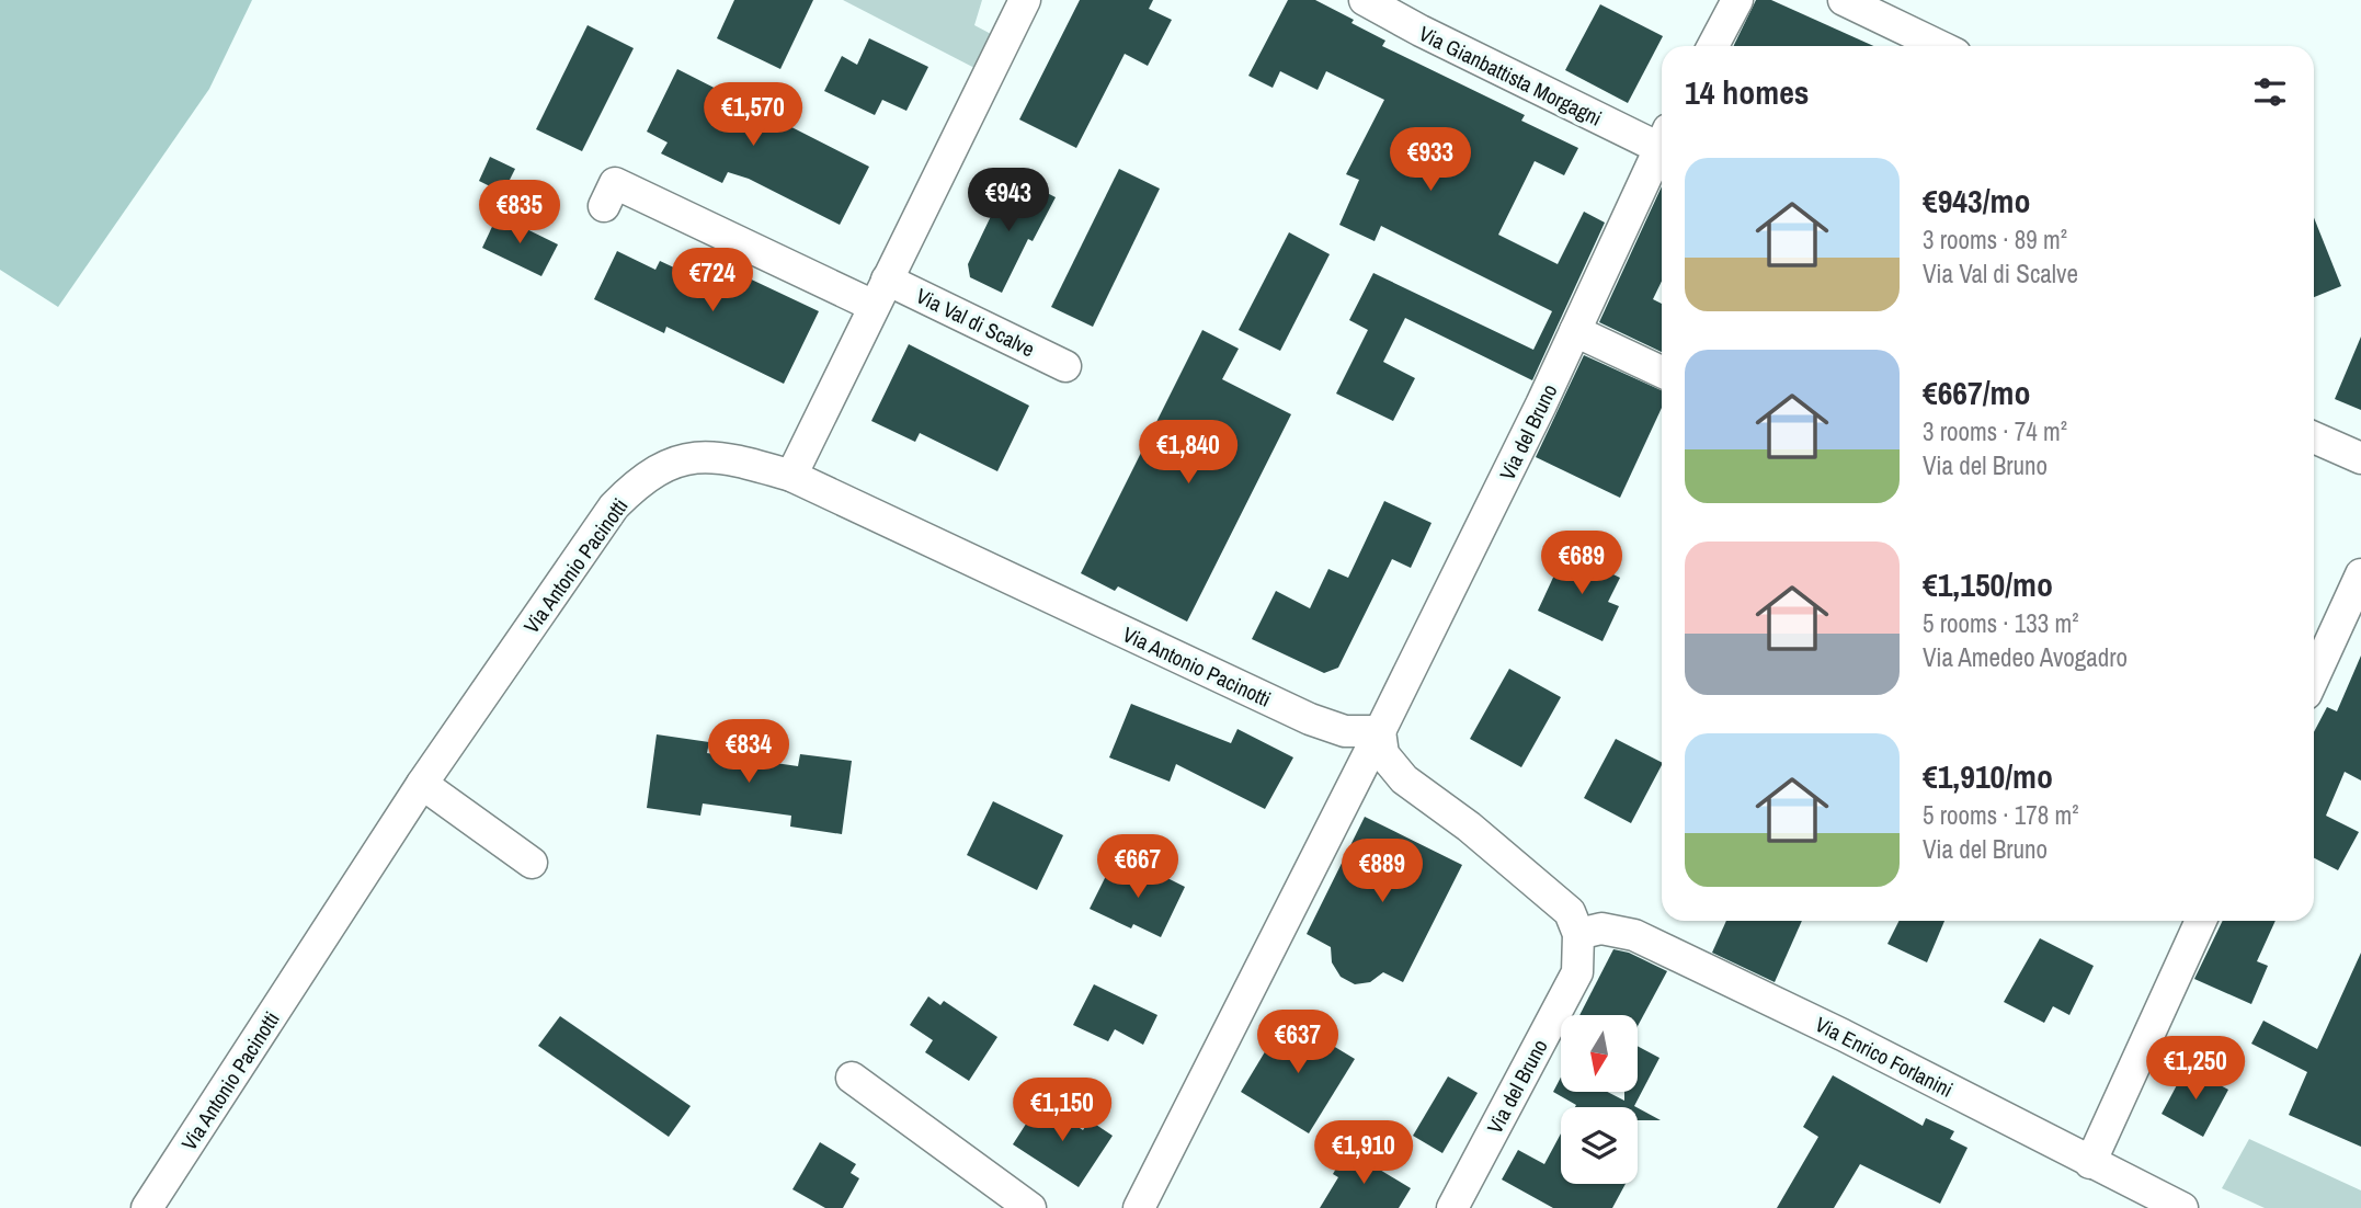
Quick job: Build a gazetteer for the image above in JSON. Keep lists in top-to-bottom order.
{
  "streets": {
    "street": [
      "Via Gianbattista Morgagni",
      "Via Val di Scalve",
      "Via del Bruno",
      "Via Antonio Pacinotti",
      "Via Enrico Forlanini"
    ]
  },
  "crossings": [
    ["Via del Bruno", "Via Antonio Pacinotti"],
    ["Via del Bruno", "Via Enrico Forlanini"]
  ],
  "north": "bottom",
  "page": {
    "heading": "14 homes",
    "price": [
      "€1,570",
      "€933",
      "€943",
      "€835",
      "€724",
      "€1,840",
      "€689",
      "€834",
      "€667",
      "€889",
      "€637",
      "€1,250",
      "€1,150",
      "€1,910"
    ],
    "list": [
      {
        "name": "€943/mo",
        "note": "3 rooms · 89 m² · Via Val di Scalve"
      },
      {
        "name": "€667/mo",
        "note": "3 rooms · 74 m² · Via del Bruno"
      },
      {
        "name": "€1,150/mo",
        "note": "5 rooms · 133 m² · Via Amedeo Avogadro"
      },
      {
        "name": "€1,910/mo",
        "note": "5 rooms · 178 m² · Via del Bruno"
      }
    ]
  }
}
